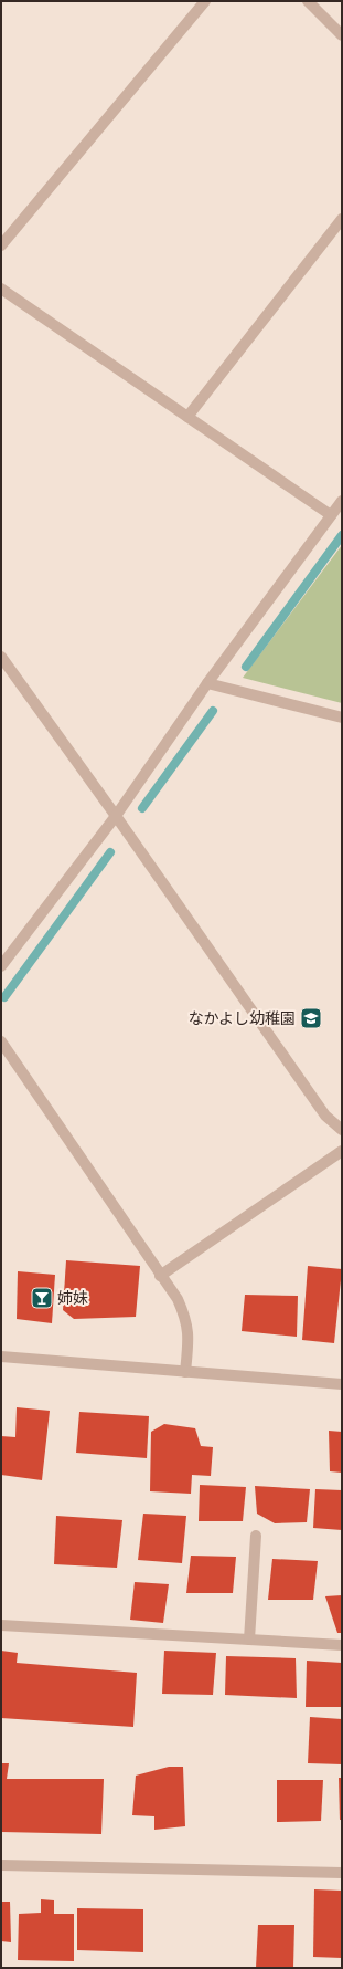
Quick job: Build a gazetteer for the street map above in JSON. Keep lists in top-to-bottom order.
{
  "places": {
    "school or university": ["なかよし幼稚園"],
    "bar": ["姉妹"]
  }
}
